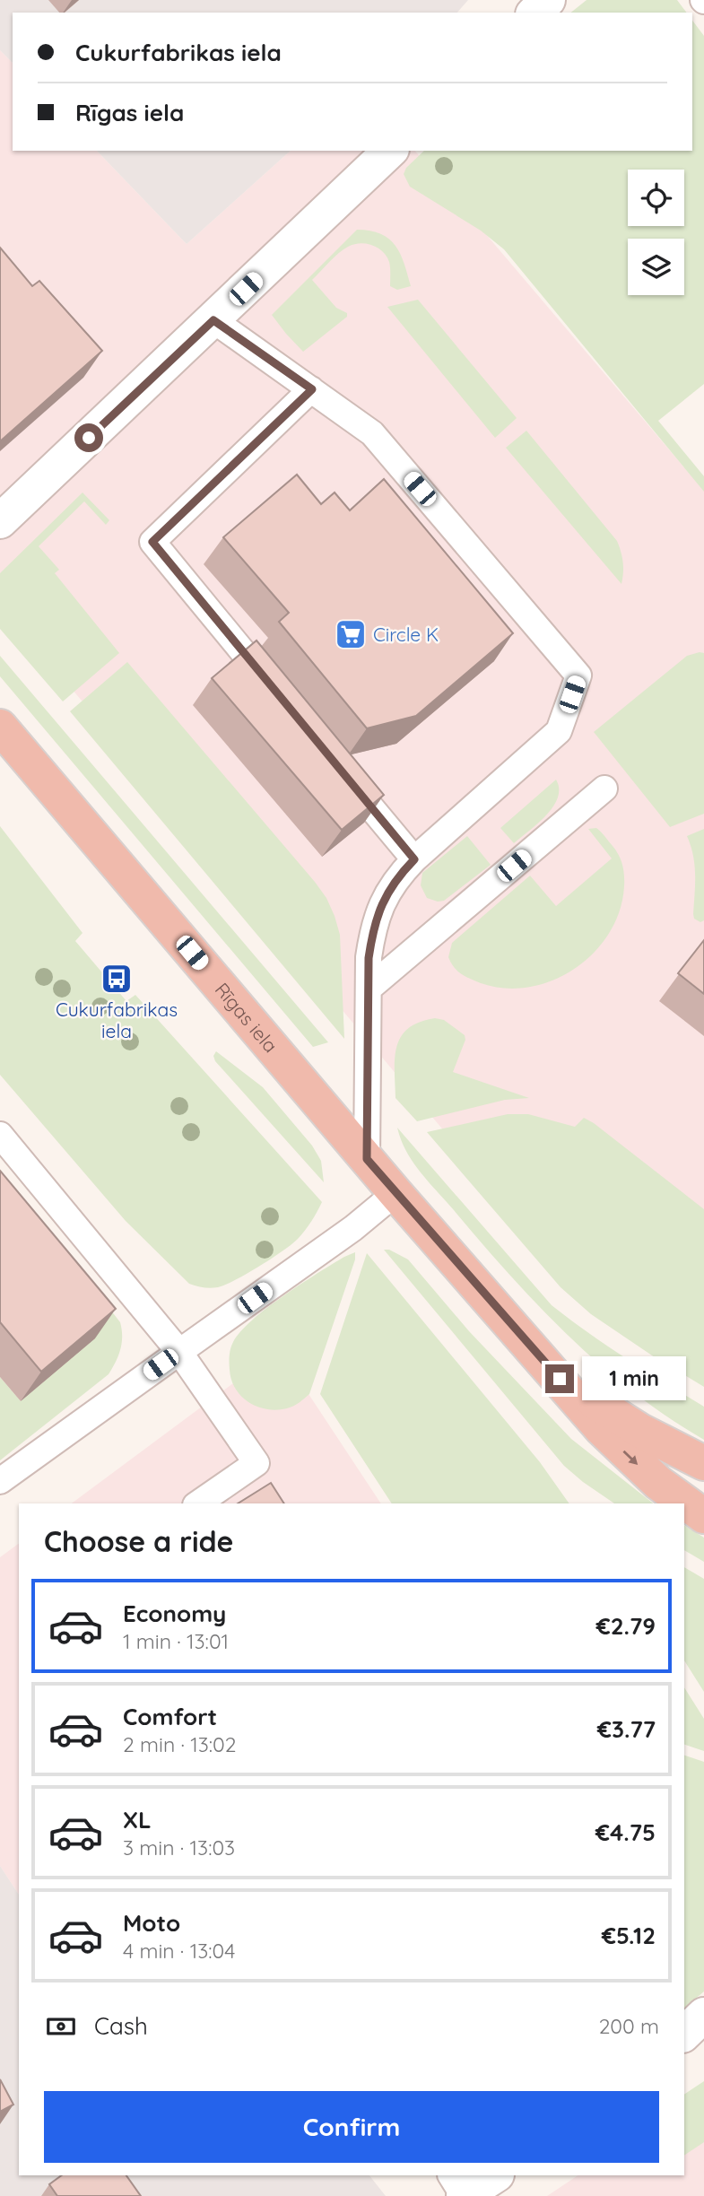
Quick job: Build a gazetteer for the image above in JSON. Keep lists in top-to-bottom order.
{
  "streets": {
    "highway": ["Rīgas iela"]
  },
  "places": {
    "supermarket": ["Circle K"],
    "bus stop": ["Cukurfabrikas iela"]
  },
  "page": {
    "banner": ["Cukurfabrikas iela", "Rīgas iela"],
    "bubble": "1 min",
    "heading": "Choose a ride",
    "list": [
      {
        "name": "Economy",
        "note": "1 min · 13:01",
        "value": "€2.79"
      },
      {
        "name": "Comfort",
        "note": "2 min · 13:02",
        "value": "€3.77"
      },
      {
        "name": "XL",
        "note": "3 min · 13:03",
        "value": "€4.75"
      },
      {
        "name": "Moto",
        "note": "4 min · 13:04",
        "value": "€5.12"
      }
    ],
    "pay": ["Cash", "200 m"],
    "buttons": "Confirm"
  }
}
